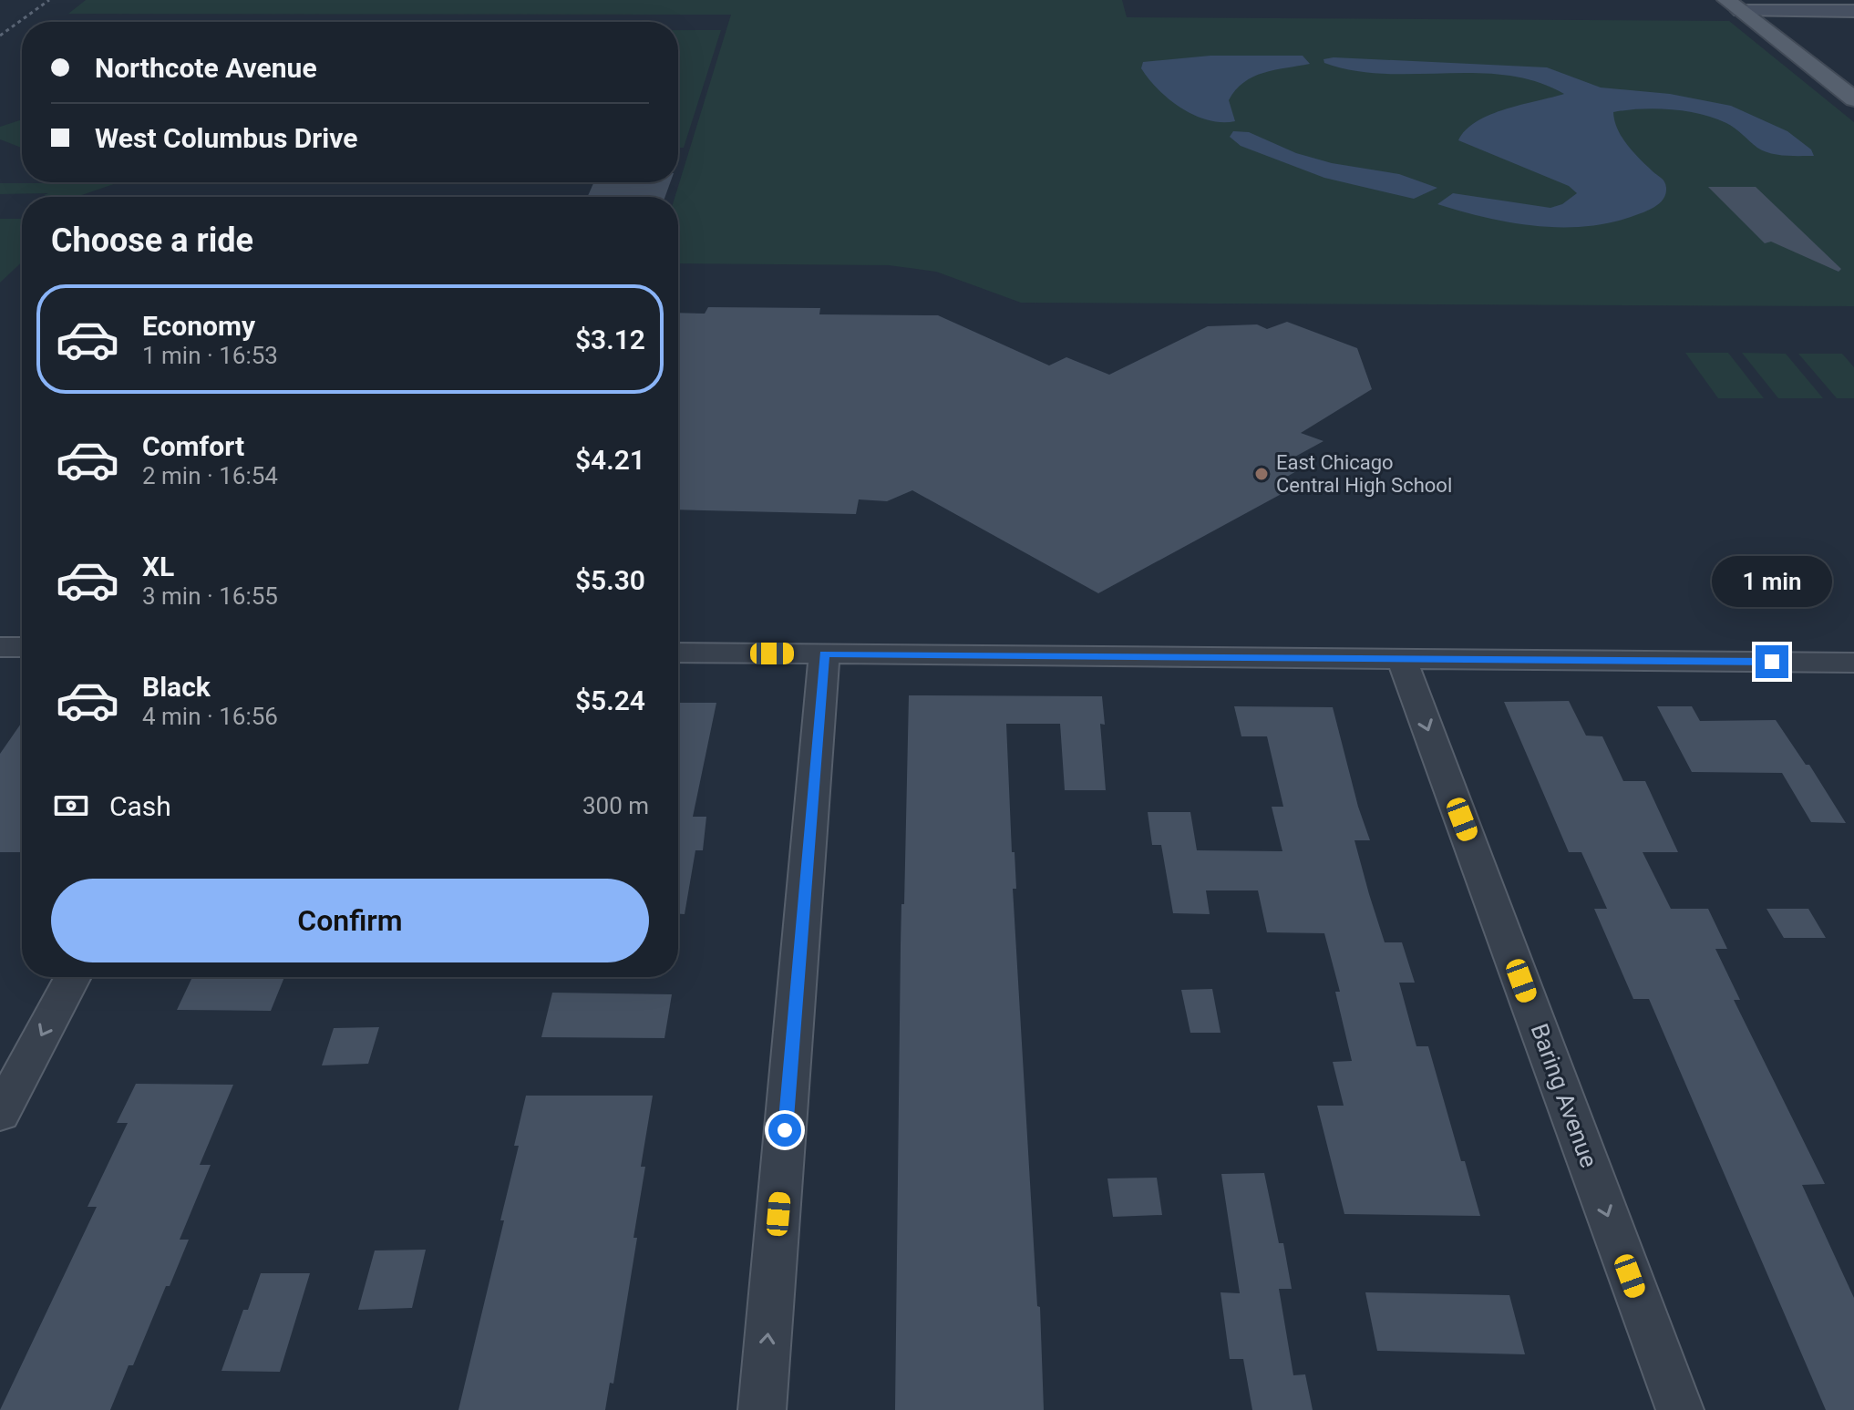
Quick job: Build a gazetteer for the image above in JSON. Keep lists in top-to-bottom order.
{
  "streets": {
    "street": ["Baring Avenue"]
  },
  "one_way": ["Baring Avenue"],
  "places": ["East Chicago Central High School"],
  "page": {
    "banner": ["Northcote Avenue", "West Columbus Drive"],
    "heading": "Choose a ride",
    "list": [
      {
        "name": "Economy",
        "note": "1 min · 16:53",
        "value": "$3.12"
      },
      {
        "name": "Comfort",
        "note": "2 min · 16:54",
        "value": "$4.21"
      },
      {
        "name": "XL",
        "note": "3 min · 16:55",
        "value": "$5.30"
      },
      {
        "name": "Black",
        "note": "4 min · 16:56",
        "value": "$5.24"
      }
    ],
    "bubble": "1 min",
    "pay": ["Cash", "300 m"],
    "buttons": "Confirm"
  }
}
